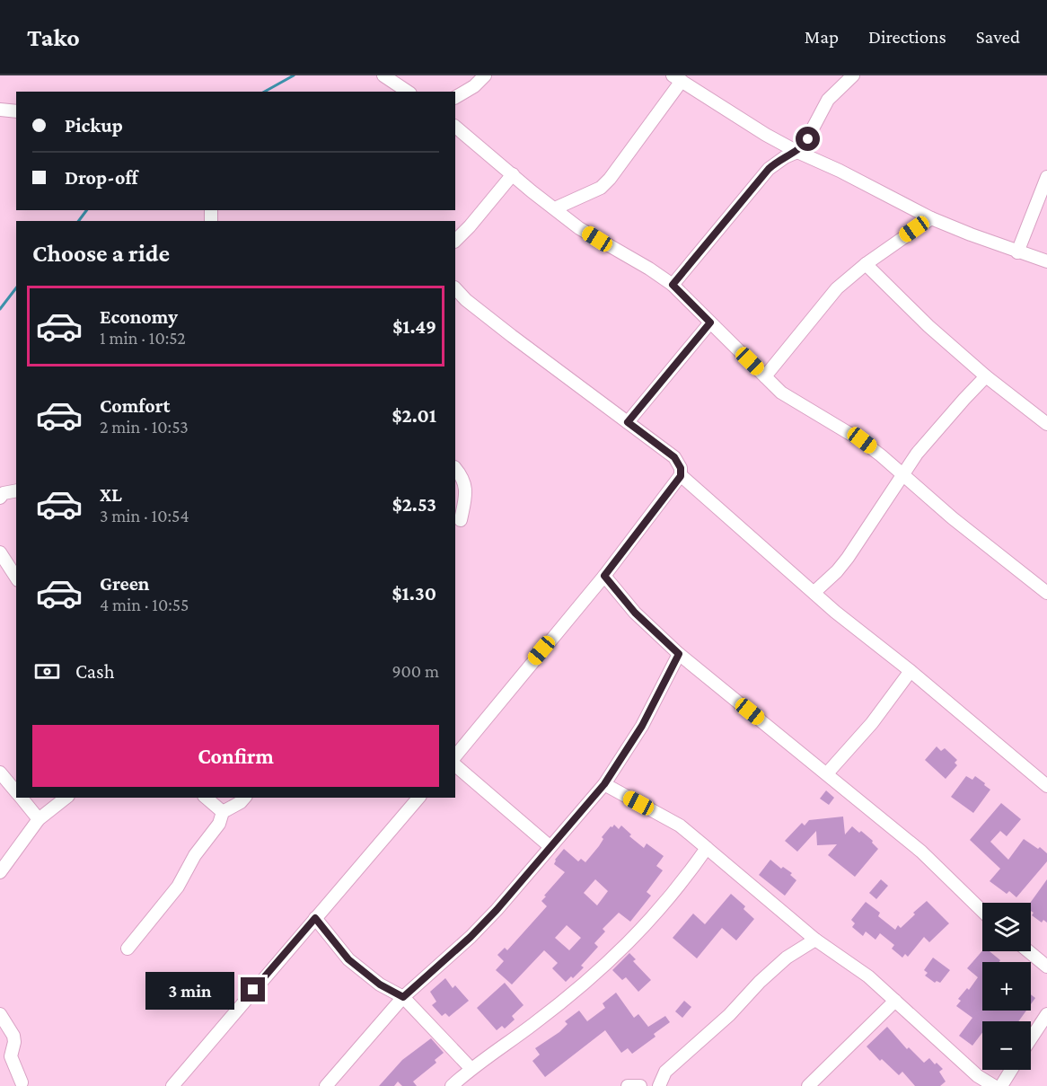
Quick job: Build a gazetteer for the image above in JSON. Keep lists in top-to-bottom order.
{
  "page": {
    "header": "Tako",
    "nav": ["Map", "Directions", "Saved"],
    "banner": ["Pickup", "Drop-off"],
    "heading": "Choose a ride",
    "list": [
      {
        "name": "Economy",
        "note": "1 min · 10:52",
        "value": "$1.49"
      },
      {
        "name": "Comfort",
        "note": "2 min · 10:53",
        "value": "$2.01"
      },
      {
        "name": "XL",
        "note": "3 min · 10:54",
        "value": "$2.53"
      },
      {
        "name": "Green",
        "note": "4 min · 10:55",
        "value": "$1.30"
      }
    ],
    "pay": ["Cash", "900 m"],
    "buttons": "Confirm",
    "map_buttons": ["+", "−"],
    "bubble": "3 min"
  }
}
